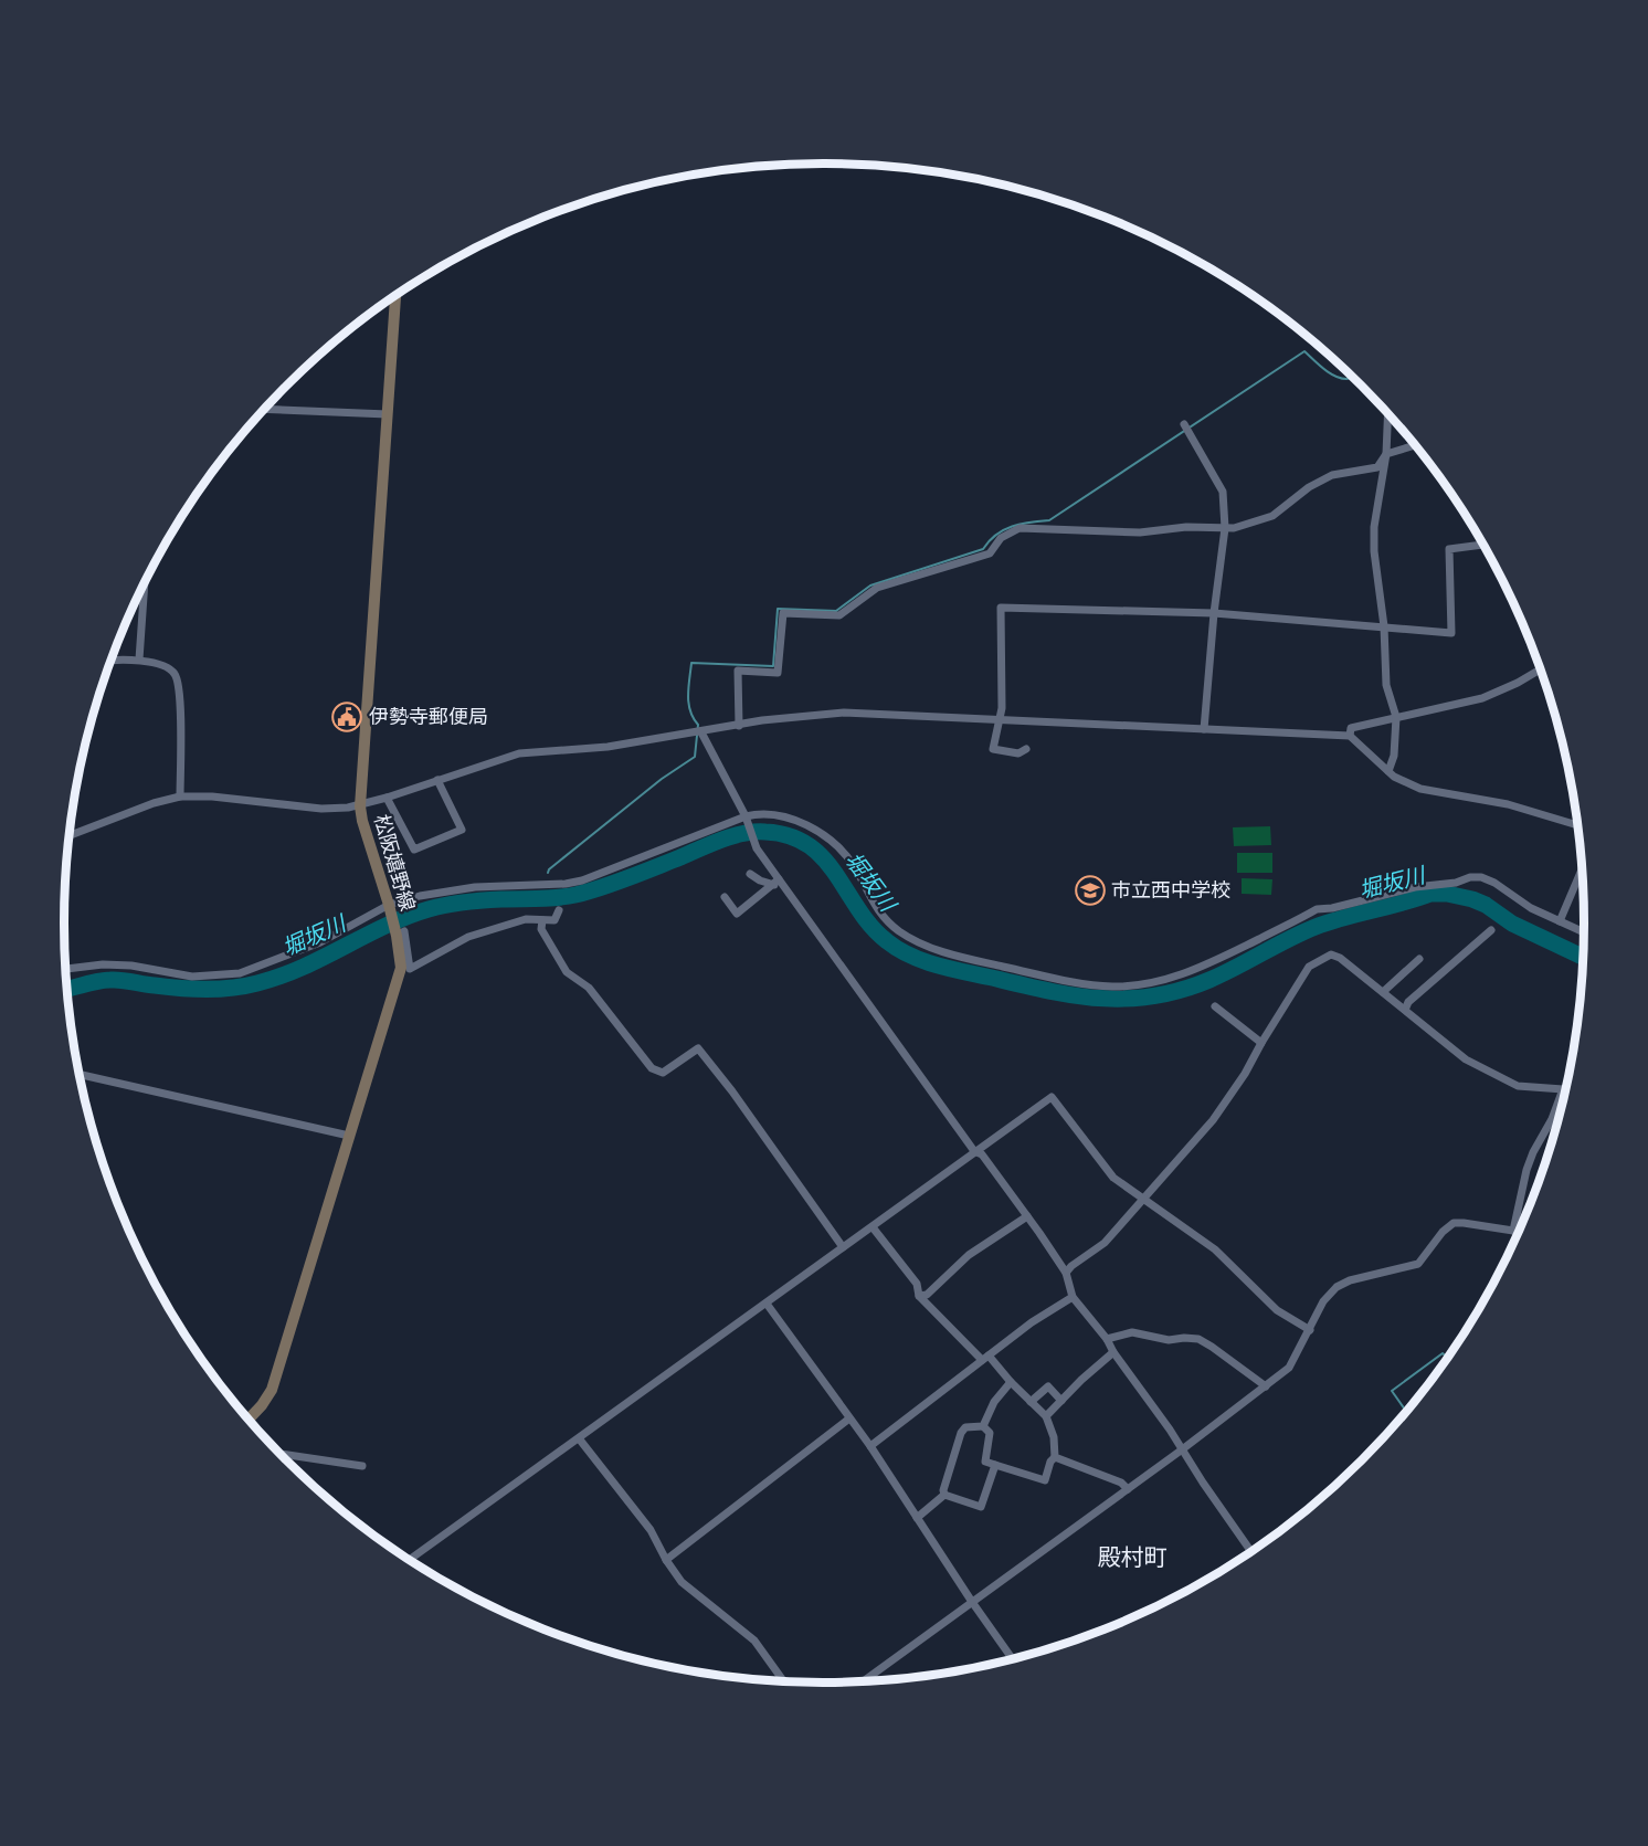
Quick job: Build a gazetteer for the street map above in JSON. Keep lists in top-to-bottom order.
{
  "streets": {
    "main road": ["松阪嬉野線"]
  },
  "districts": ["殿村町"],
  "water": ["堀坂川"],
  "places": {
    "public building": ["伊勢寺郵便局"],
    "school or university": ["市立西中学校"]
  }
}
